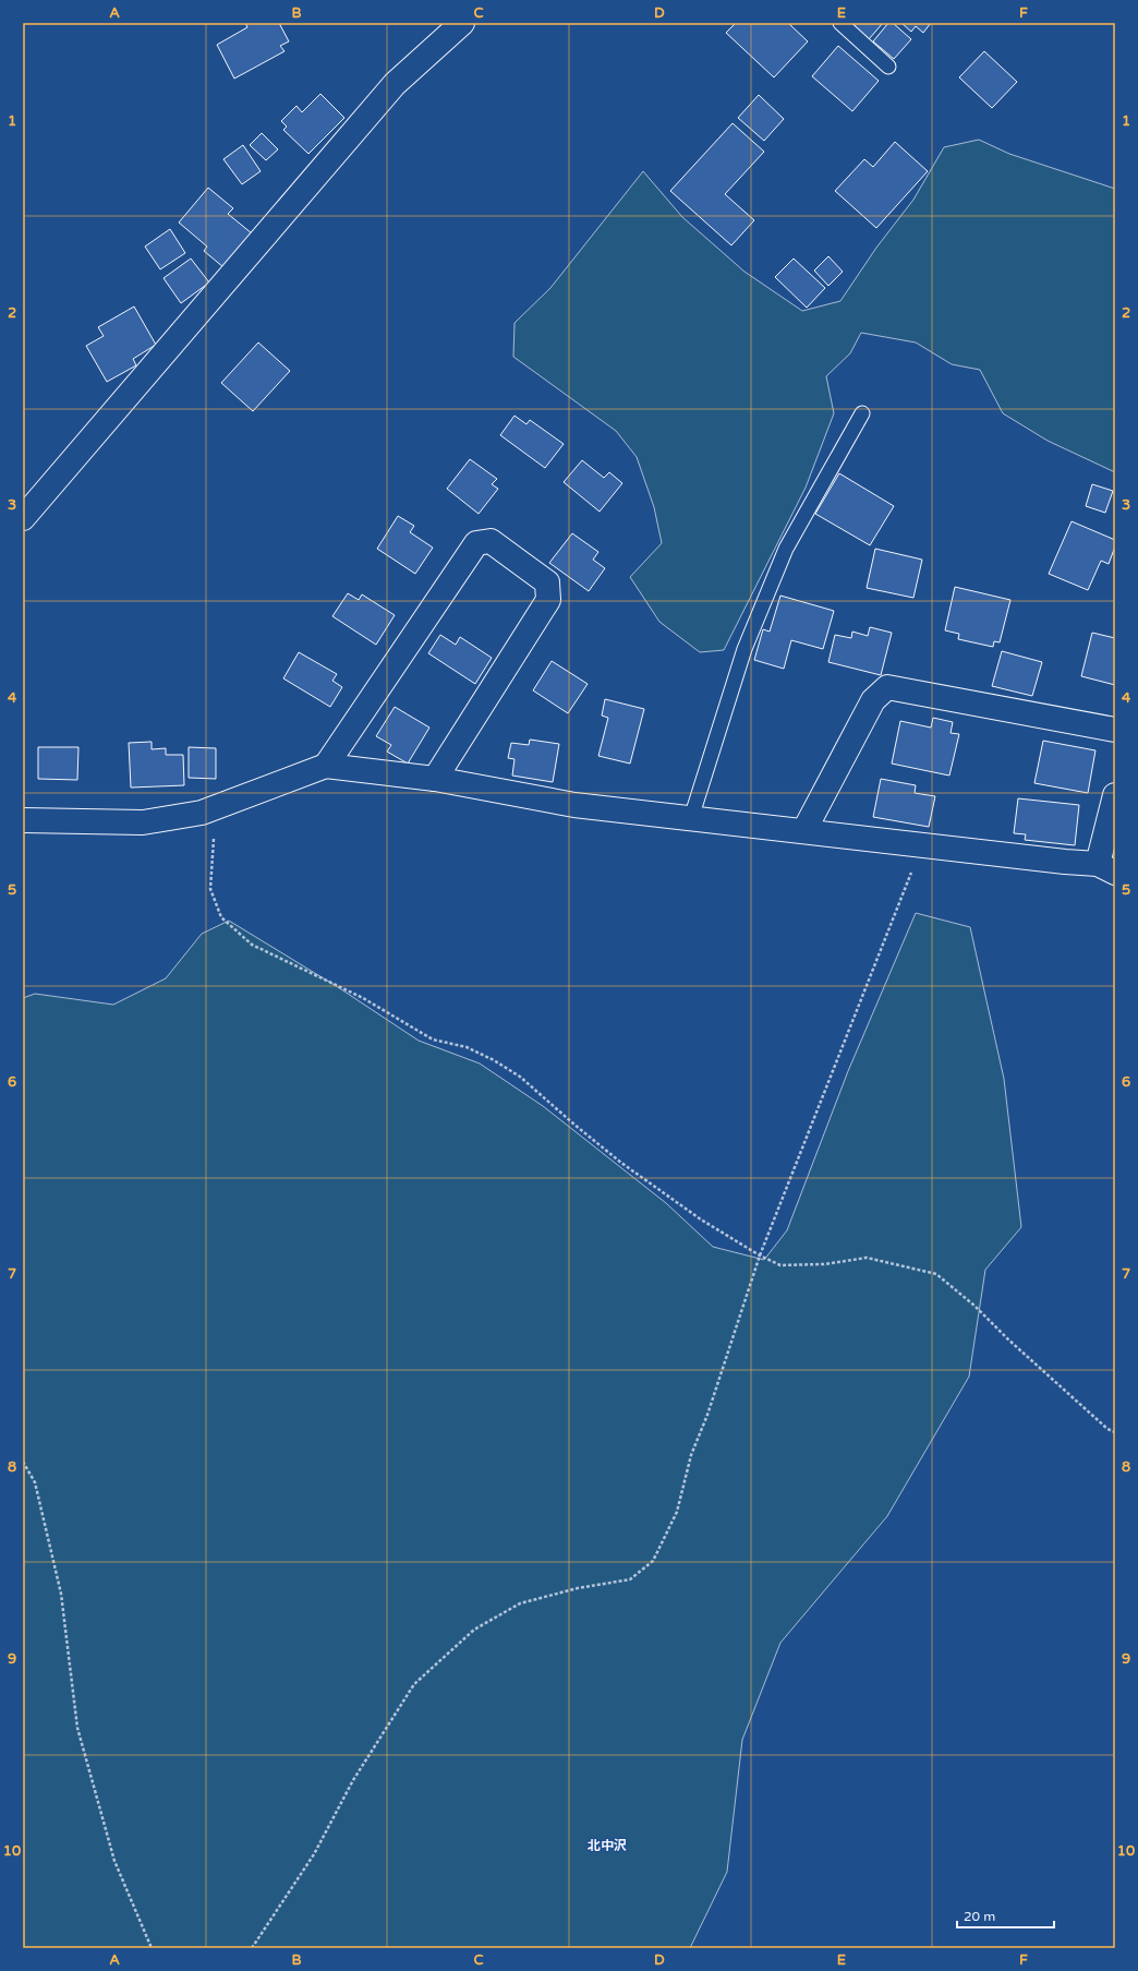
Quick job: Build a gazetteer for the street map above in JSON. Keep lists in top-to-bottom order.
{
  "districts": ["北中沢"],
  "scale_bar": "20 m",
  "grid": {
    "columns": [
      "A",
      "B",
      "C",
      "D",
      "E",
      "F"
    ],
    "rows": [
      "1",
      "2",
      "3",
      "4",
      "5",
      "6",
      "7",
      "8",
      "9",
      "10"
    ]
  }
}
